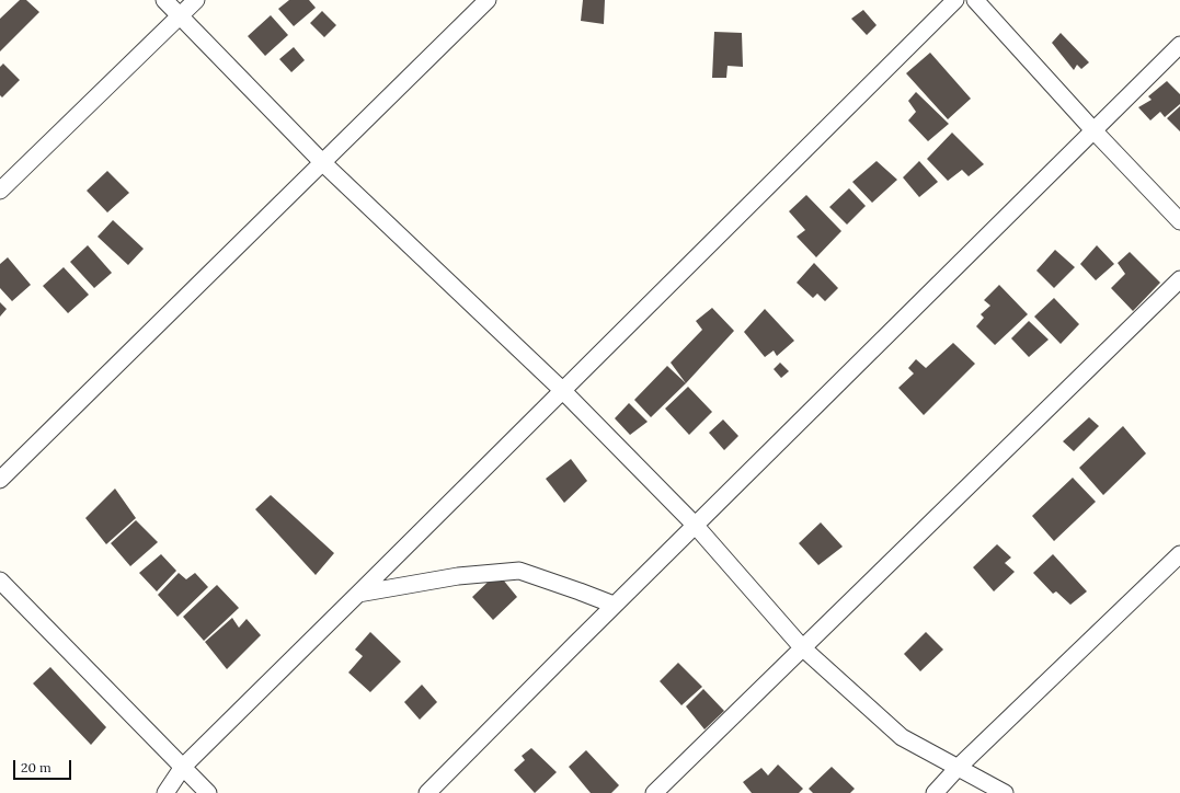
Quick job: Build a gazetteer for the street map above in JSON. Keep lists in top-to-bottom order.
{
  "scale_bar": "20 m"
}
